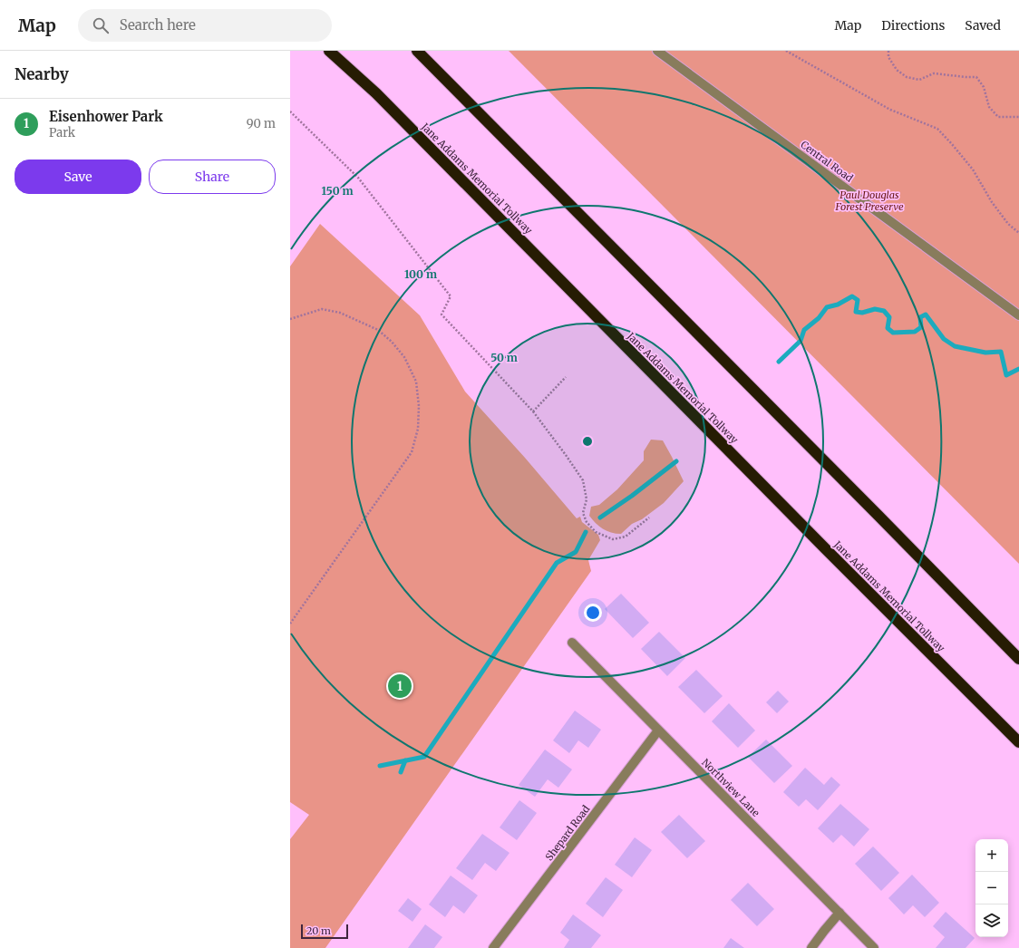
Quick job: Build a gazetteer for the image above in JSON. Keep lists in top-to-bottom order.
{
  "streets": {
    "highway": ["Jane Addams Memorial Tollway"],
    "street": ["Central Road", "Northview Lane", "Shepard Road"]
  },
  "crossings": [
    ["Northview Lane", "Shepard Road"]
  ],
  "parks": ["Paul Douglas Forest Preserve"],
  "scale_bar": "20 m",
  "page": {
    "header": "Map",
    "search": "Search here",
    "nav": ["Map", "Directions", "Saved"],
    "heading": "Nearby",
    "list": [
      {
        "mark": "1",
        "name": "Eisenhower Park",
        "note": "Park",
        "value": "90 m"
      }
    ],
    "buttons": ["Save", "Share"],
    "pins": "1",
    "map_buttons": ["+", "−"],
    "scale": "20 m"
  },
  "rings": ["150 m", "100 m", "50 m"]
}
